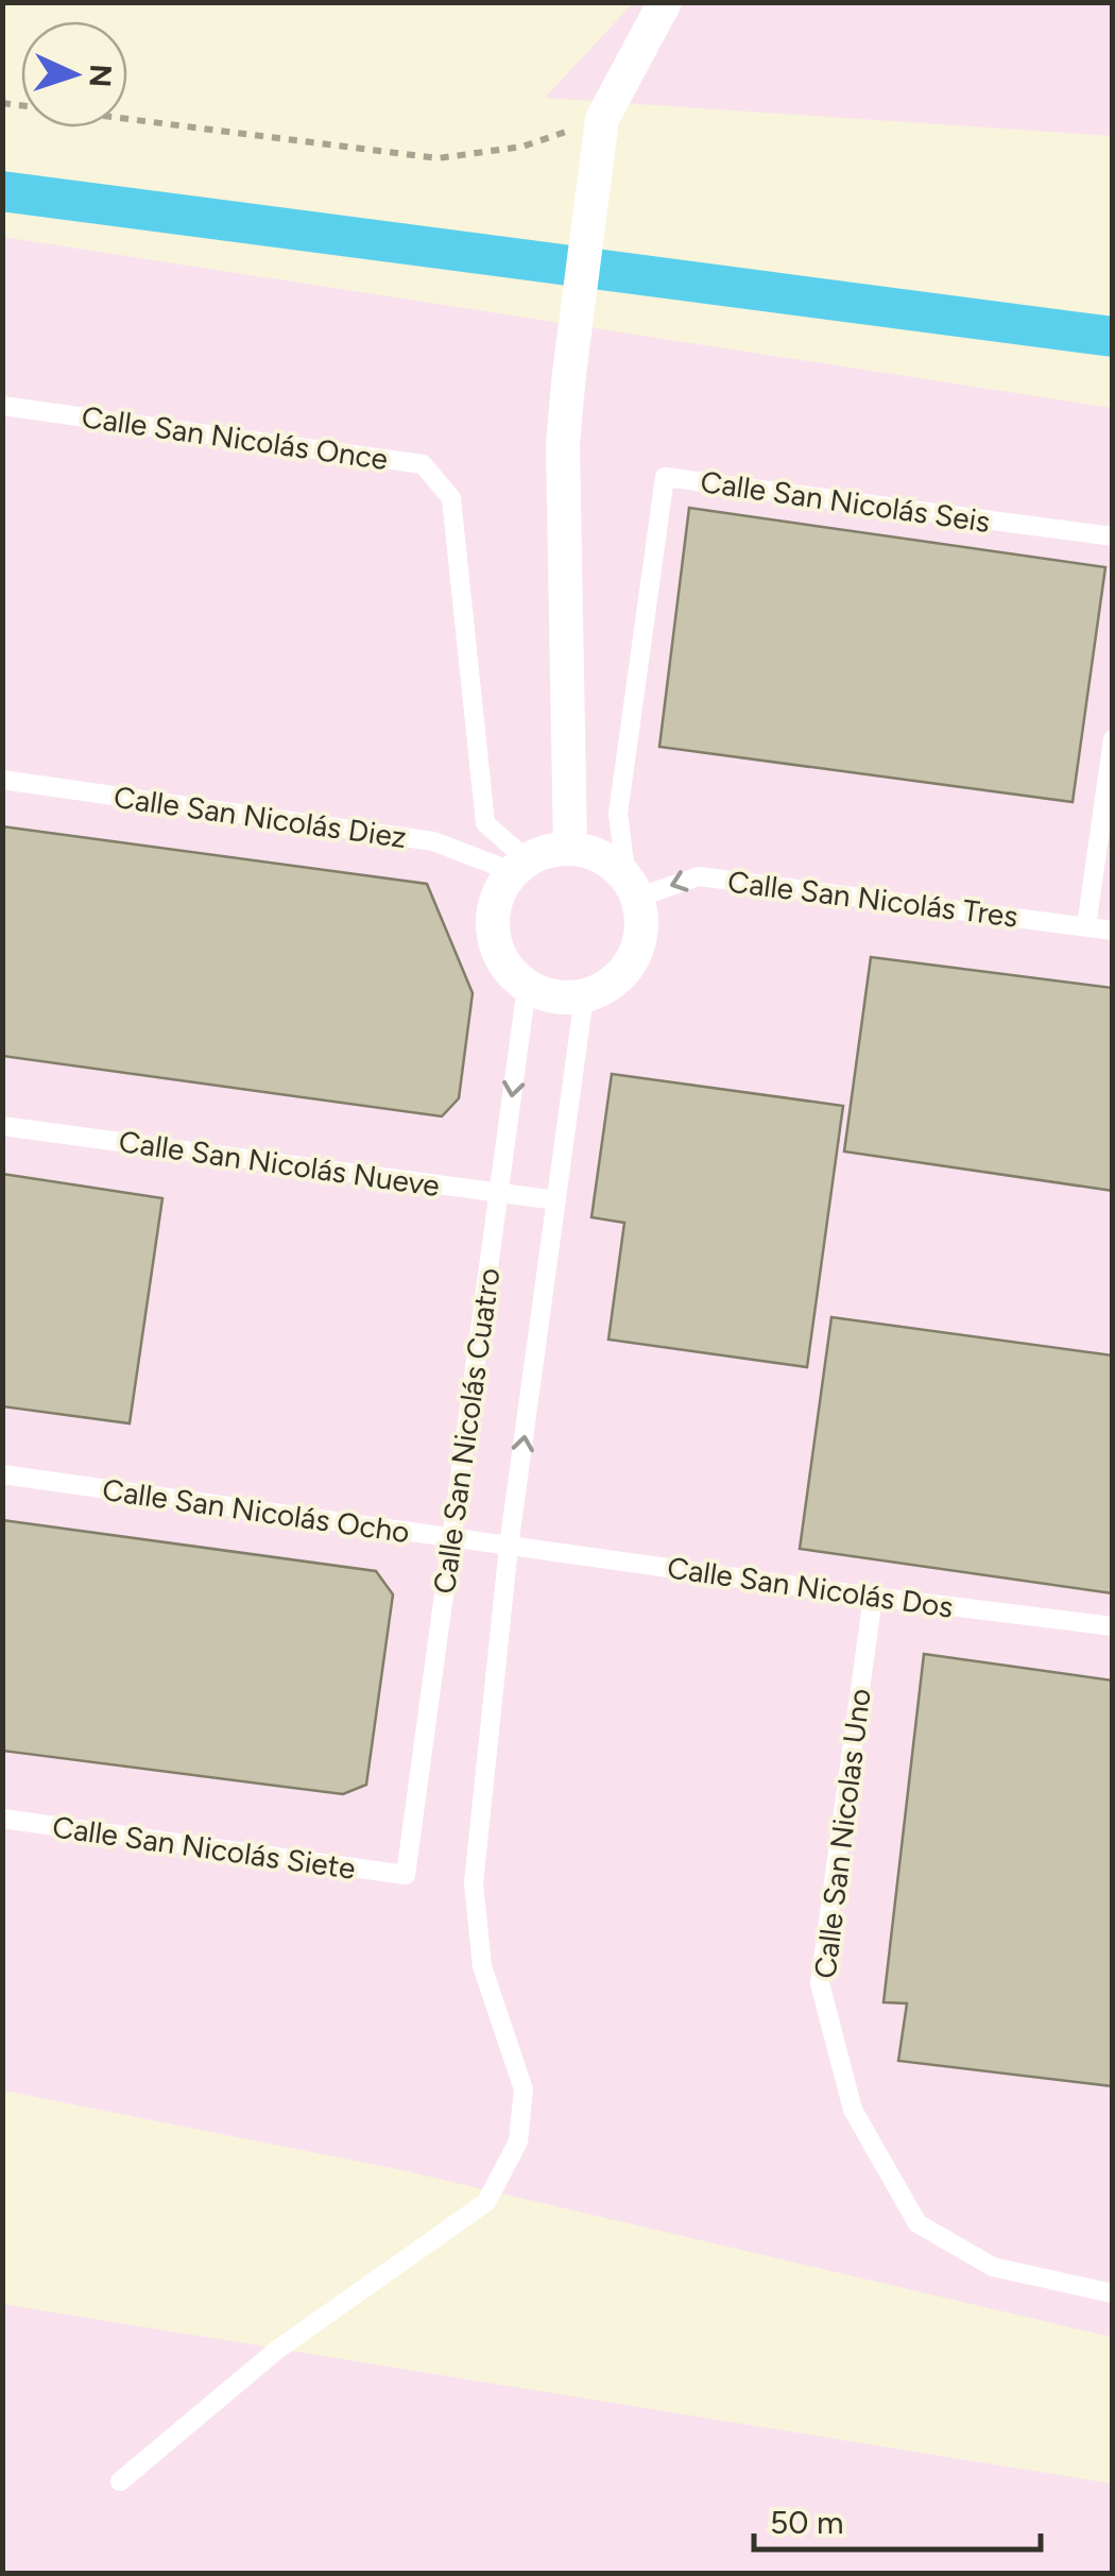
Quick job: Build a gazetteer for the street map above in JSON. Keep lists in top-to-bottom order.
{
  "streets": {
    "lane": [
      "Calle San Nicolás Once",
      "Calle San Nicolás Seis",
      "Calle San Nicolás Diez",
      "Calle San Nicolás Tres",
      "Calle San Nicolás Nueve",
      "Calle San Nicolás Cuatro",
      "Calle San Nicolás Ocho",
      "Calle San Nicolás Dos",
      "Calle San Nicolas Uno",
      "Calle San Nicolás Siete"
    ]
  },
  "crossings": [
    ["Calle San Nicolás Once", "Calle San Nicolás Seis"],
    ["Calle San Nicolás Once", "Calle San Nicolás Diez"],
    ["Calle San Nicolás Once", "Calle San Nicolás Tres"],
    ["Calle San Nicolás Once", "Calle San Nicolás Cuatro"],
    ["Calle San Nicolás Seis", "Calle San Nicolás Diez"],
    ["Calle San Nicolás Seis", "Calle San Nicolás Tres"],
    ["Calle San Nicolás Seis", "Calle San Nicolás Cuatro"],
    ["Calle San Nicolás Diez", "Calle San Nicolás Tres"],
    ["Calle San Nicolás Diez", "Calle San Nicolás Cuatro"],
    ["Calle San Nicolás Tres", "Calle San Nicolás Cuatro"],
    ["Calle San Nicolás Nueve", "Calle San Nicolás Cuatro"],
    ["Calle San Nicolás Cuatro", "Calle San Nicolás Ocho"],
    ["Calle San Nicolás Cuatro", "Calle San Nicolás Dos"],
    ["Calle San Nicolás Cuatro", "Calle San Nicolás Siete"],
    ["Calle San Nicolás Ocho", "Calle San Nicolás Dos"],
    ["Calle San Nicolás Dos", "Calle San Nicolas Uno"]
  ],
  "one_way": ["Calle San Nicolás Tres"],
  "scale_bar": "50 m",
  "north": "right"
}
